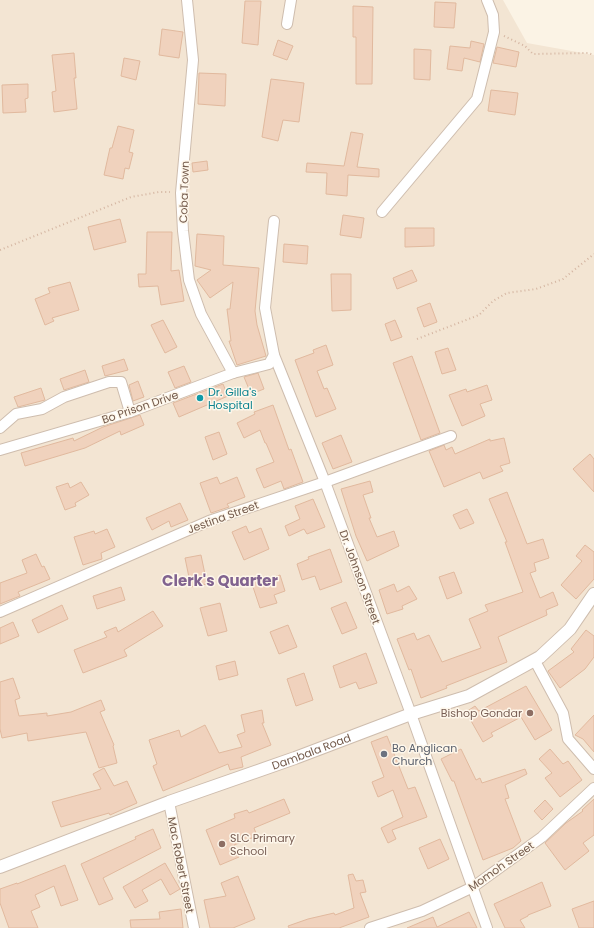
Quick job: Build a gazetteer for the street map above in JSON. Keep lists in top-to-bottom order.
{
  "streets": {
    "street": [
      "Coba Town",
      "Bo Prison Drive",
      "Jestina Street",
      "Dr. Johnson Street",
      "Dambala Road",
      "Mac Robert Street",
      "Momoh Street"
    ]
  },
  "crossings": [
    ["Coba Town", "Bo Prison Drive"],
    ["Bo Prison Drive", "Dr. Johnson Street"],
    ["Jestina Street", "Dr. Johnson Street"],
    ["Dr. Johnson Street", "Dambala Road"],
    ["Dr. Johnson Street", "Momoh Street"],
    ["Dambala Road", "Mac Robert Street"]
  ],
  "districts": ["Clerk's Quarter"],
  "places": [
    "Dr. Gilla's Hospital",
    "Bishop Gondar",
    "Bo Anglican Church",
    "SLC Primary School"
  ]
}
